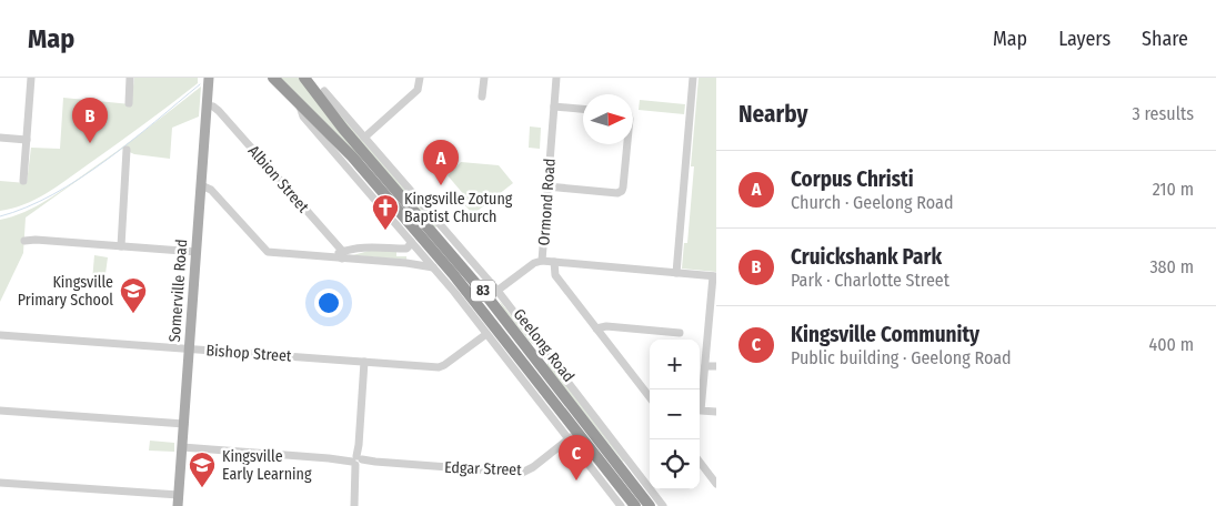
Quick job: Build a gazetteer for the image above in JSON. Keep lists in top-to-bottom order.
{
  "streets": {
    "highway": ["83", "Geelong Road"],
    "main road": ["Somerville Road"],
    "street": [
      "Albion Street",
      "Ormond Road",
      "Bishop Street",
      "Edgar Street"
    ]
  },
  "crossings": [
    ["Albion Street", "Somerville Road"],
    ["Ormond Road", "Geelong Road"],
    ["Somerville Road", "Bishop Street"],
    ["Somerville Road", "Edgar Street"],
    ["Geelong Road", "Bishop Street"],
    ["Geelong Road", "Edgar Street"]
  ],
  "places": {
    "church": ["Kingsville Zotung Baptist Church"],
    "school or university": ["Kingsville Primary School", "Kingsville Early Learning"]
  },
  "north": "right",
  "page": {
    "header": "Map",
    "nav": ["Map", "Layers", "Share"],
    "heading": ["Nearby", "3 results"],
    "pins": ["B", "A", "C"],
    "list": [
      {
        "mark": "A",
        "name": "Corpus Christi",
        "note": "Church · Geelong Road",
        "value": "210 m"
      },
      {
        "mark": "B",
        "name": "Cruickshank Park",
        "note": "Park · Charlotte Street",
        "value": "380 m"
      },
      {
        "mark": "C",
        "name": "Kingsville Community",
        "note": "Public building · Geelong Road",
        "value": "400 m"
      }
    ],
    "map_buttons": ["+", "−"]
  }
}
